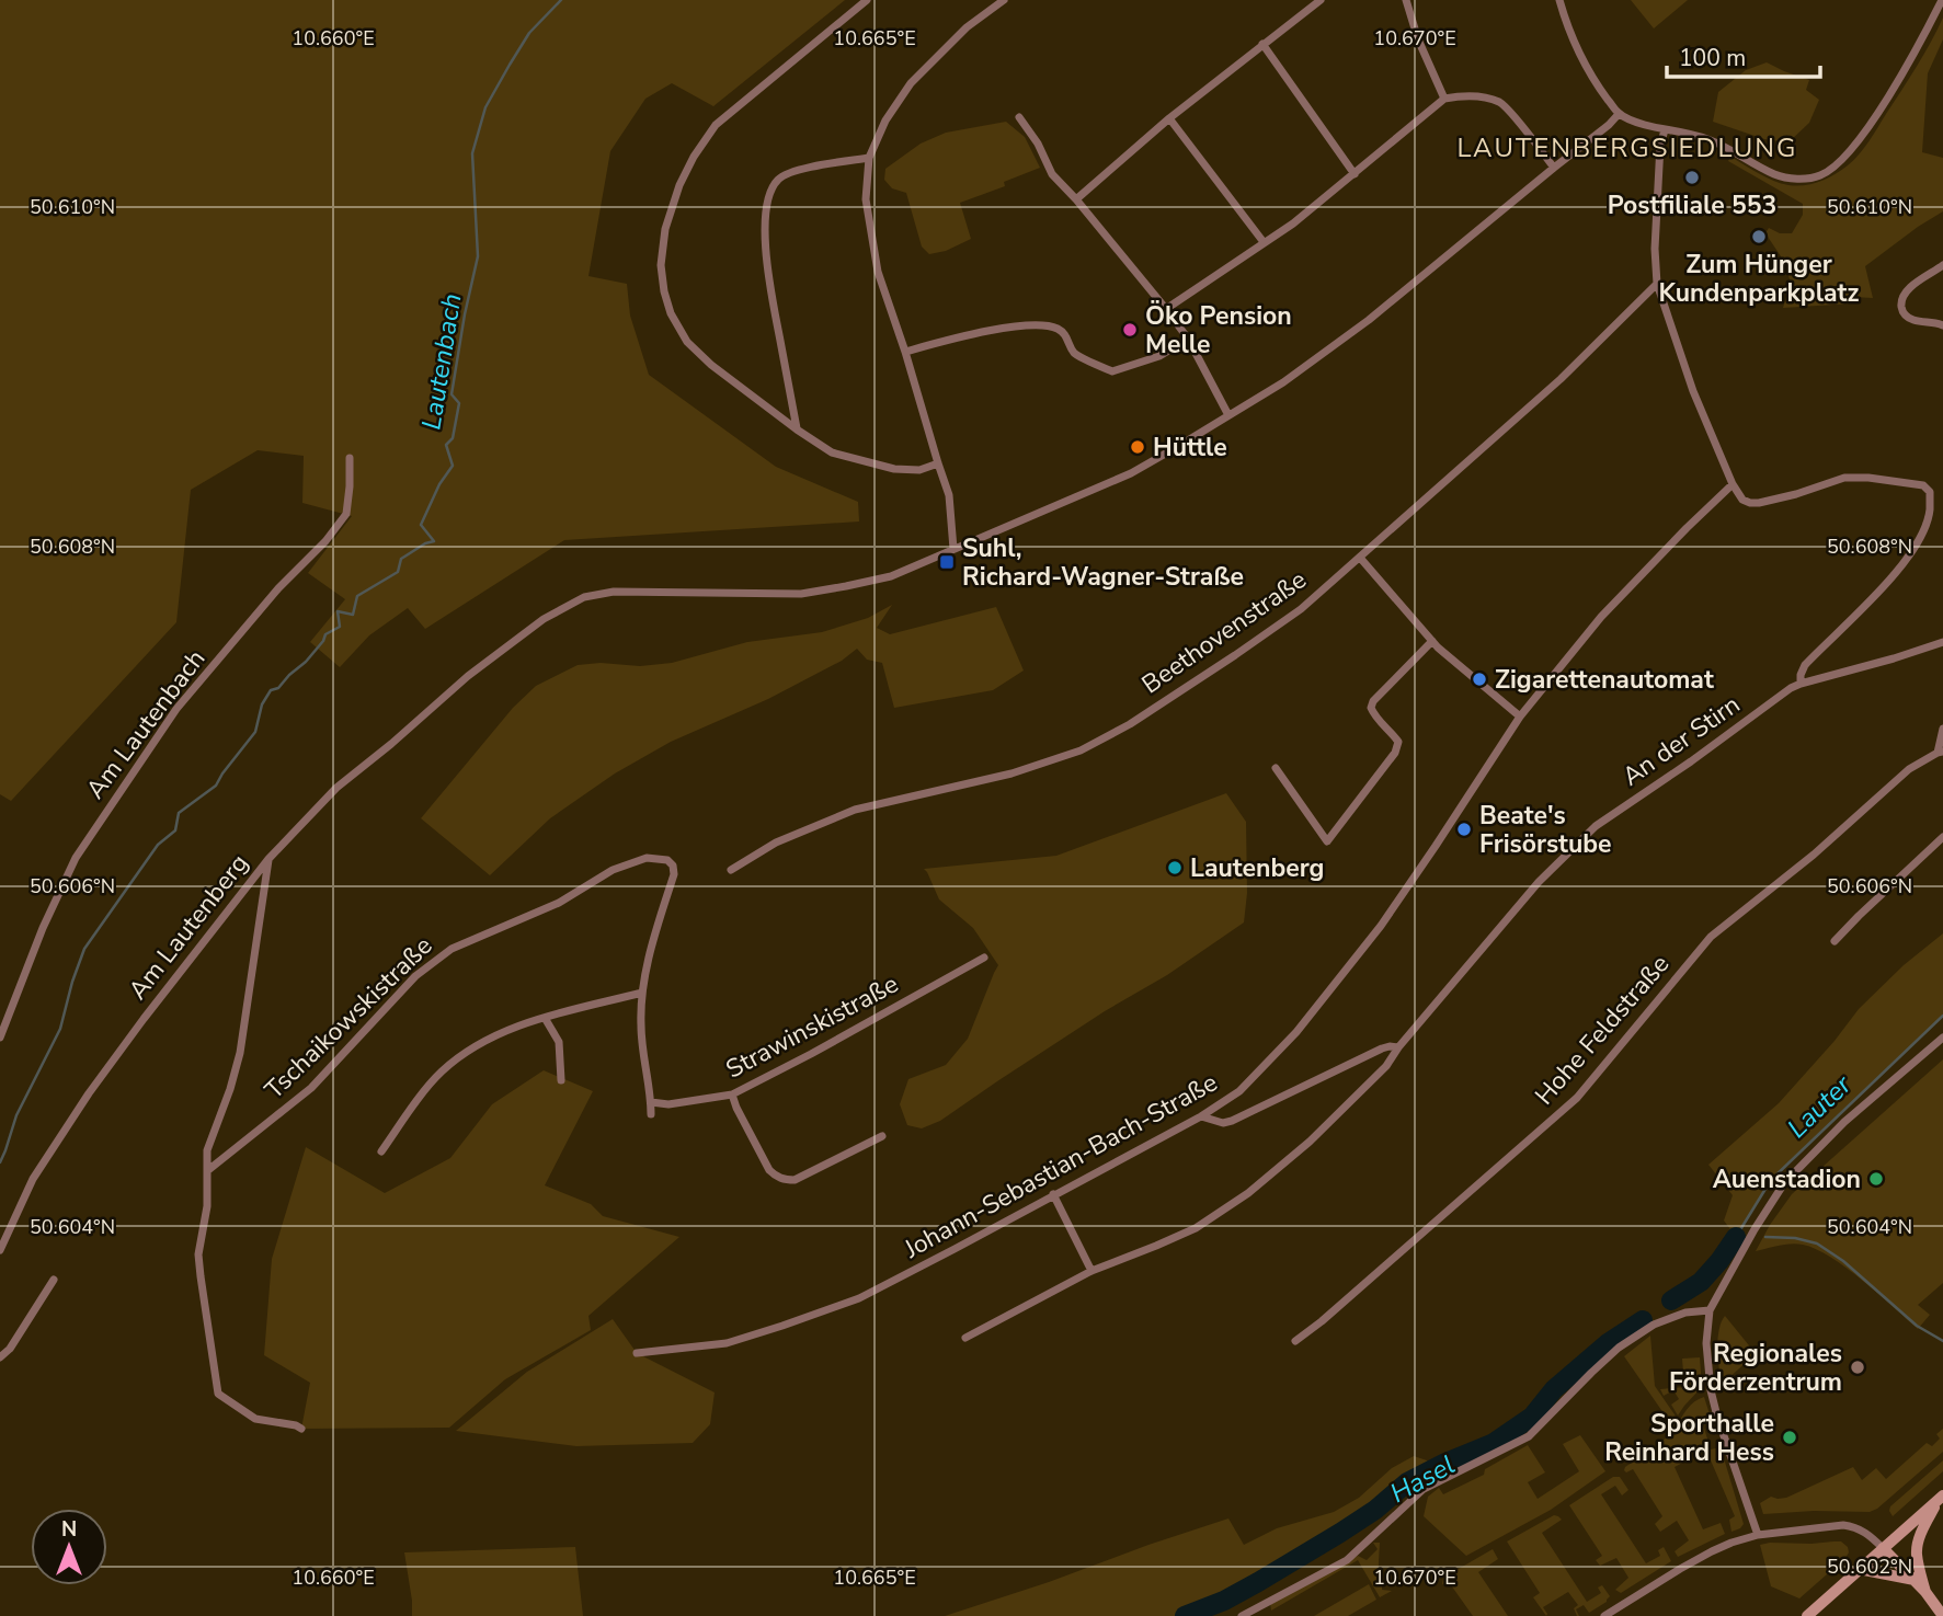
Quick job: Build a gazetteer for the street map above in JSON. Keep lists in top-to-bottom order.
{
  "streets": {
    "street": [
      "Beethovenstraße",
      "Am Lautenbach",
      "An der Stirn",
      "Am Lautenberg",
      "Tschaikowskistraße",
      "Strawinskistraße",
      "Hohe Feldstraße",
      "Johann-Sebastian-Bach-Straße"
    ]
  },
  "crossings": [
    ["Am Lautenberg", "Tschaikowskistraße"],
    ["Tschaikowskistraße", "Strawinskistraße"]
  ],
  "districts": ["LAUTENBERGSIEDLUNG"],
  "water": ["Lautenbach", "Lauter", "Hasel"],
  "places": {
    "other": [
      "Postfiliale 553",
      "Zum Hünger Kundenparkplatz",
      "Öko Pension Melle",
      "Hüttle",
      "Zigarettenautomat",
      "Beate's Frisörstube",
      "Lautenberg",
      "Auenstadion",
      "Regionales Förderzentrum",
      "Sporthalle Reinhard Hess"
    ],
    "transit": ["Suhl, Richard-Wagner-Straße"]
  },
  "scale_bar": "100 m",
  "north": "top",
  "coordinates": [
    "10.660°E",
    "10.665°E",
    "10.670°E",
    "50.610°N",
    "50.608°N",
    "50.606°N",
    "50.604°N",
    "50.602°N"
  ]
}
